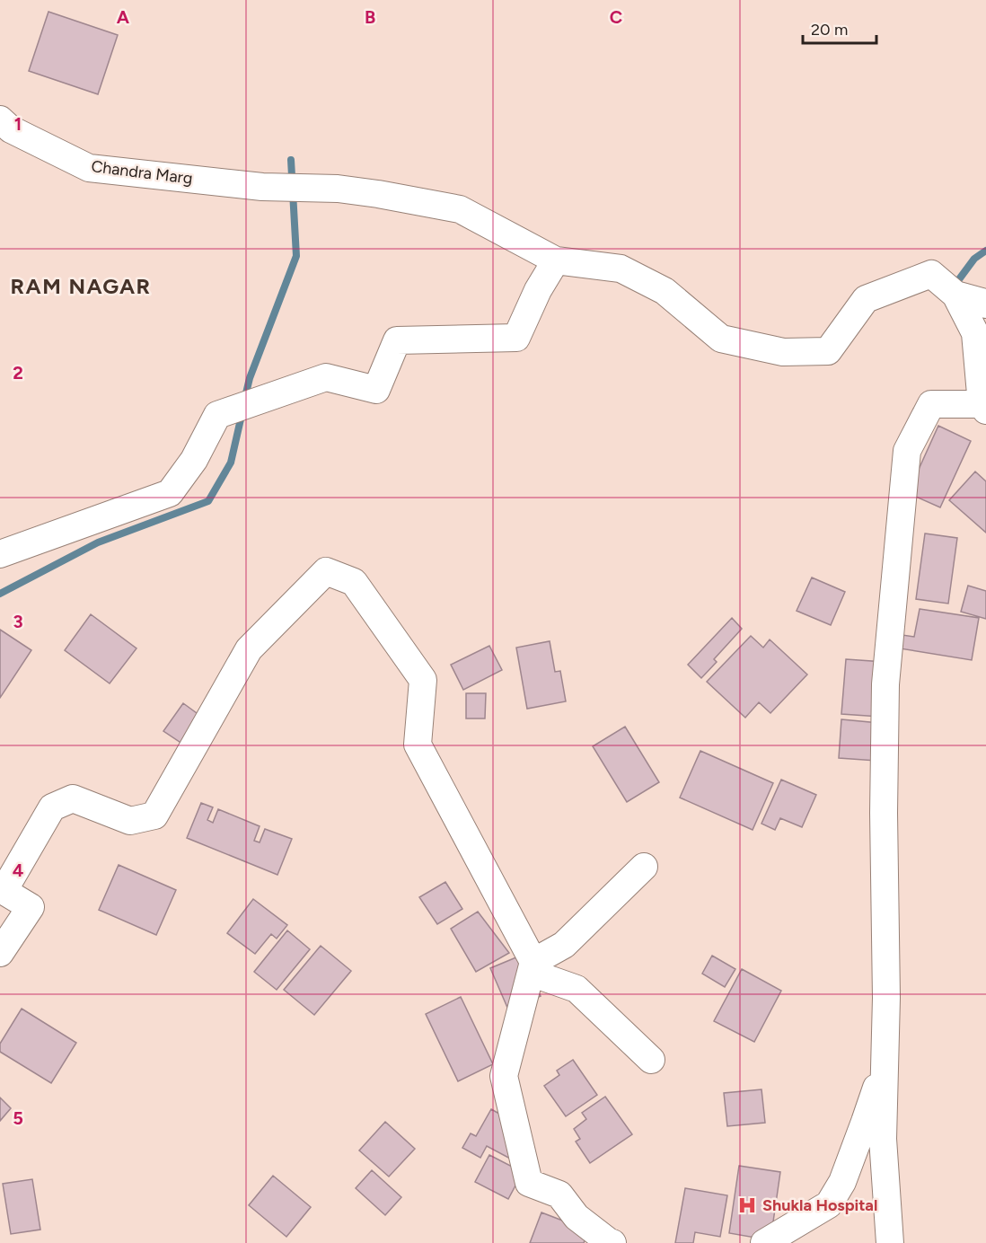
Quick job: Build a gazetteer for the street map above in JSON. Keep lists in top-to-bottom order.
{
  "streets": {
    "street": ["Chandra Marg"]
  },
  "districts": ["RAM NAGAR"],
  "places": {
    "hospital": ["Shukla Hospital"]
  },
  "scale_bar": "20 m",
  "grid": {
    "columns": ["A", "B", "C"],
    "rows": [
      "1",
      "2",
      "3",
      "4",
      "5"
    ]
  }
}
